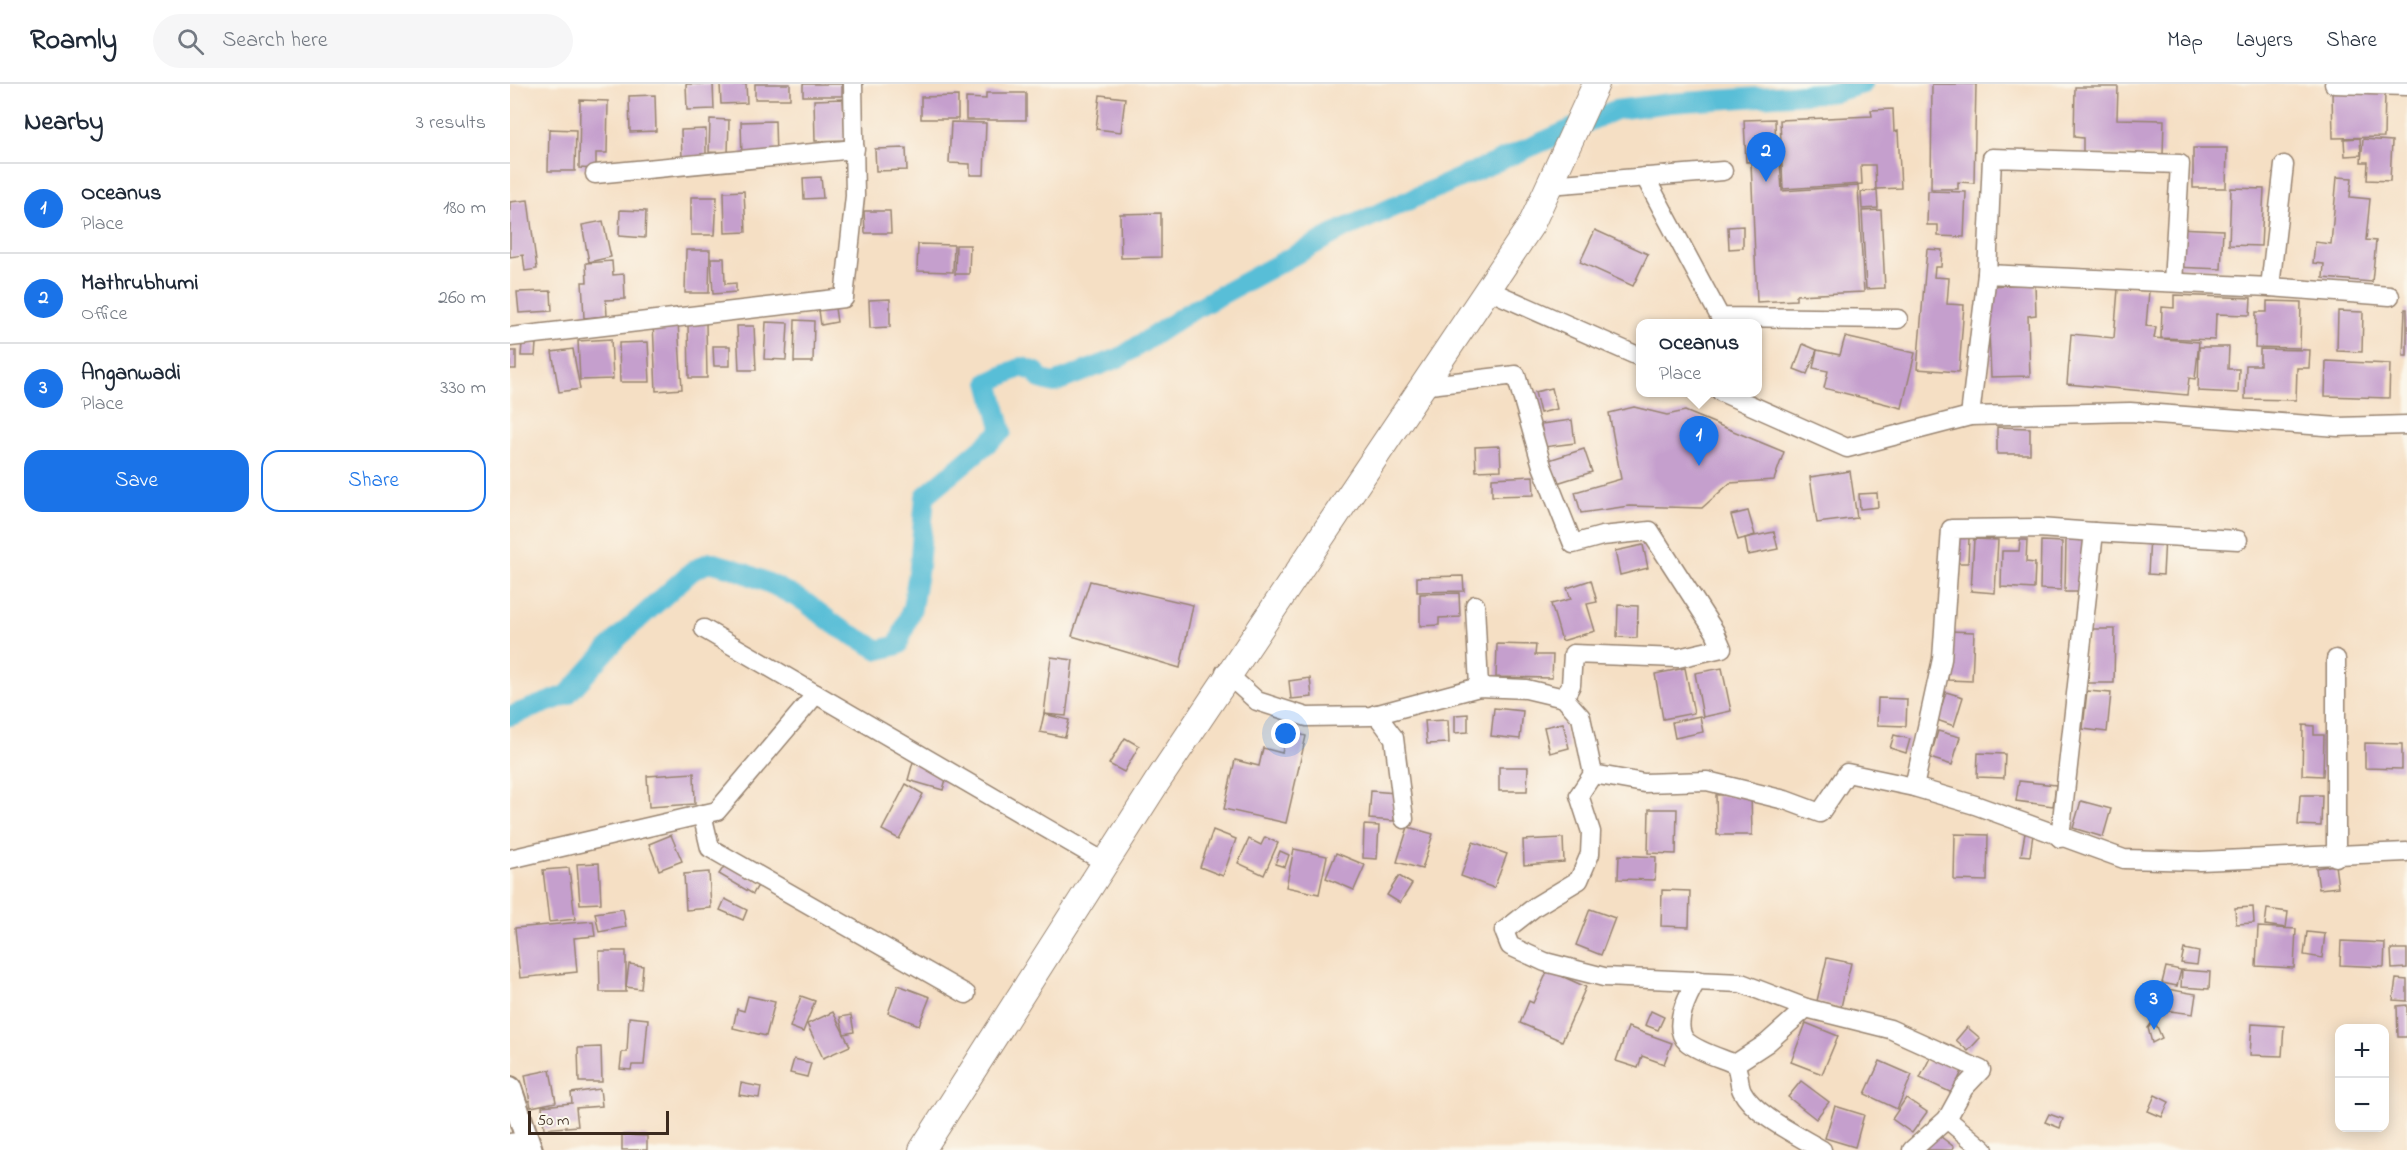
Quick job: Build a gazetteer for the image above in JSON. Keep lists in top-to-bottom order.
{
  "scale_bar": "50 m",
  "page": {
    "header": "Roamly",
    "search": "Search here",
    "nav": ["Map", "Layers", "Share"],
    "heading": ["Nearby", "3 results"],
    "pins": ["2", "1", "3"],
    "list": [
      {
        "mark": "1",
        "name": "Oceanus",
        "note": "Place",
        "value": "180 m"
      },
      {
        "mark": "2",
        "name": "Mathrubhumi",
        "note": "Office",
        "value": "260 m"
      },
      {
        "mark": "3",
        "name": "Anganwadi",
        "note": "Place",
        "value": "330 m"
      }
    ],
    "popup": ["Oceanus", "Place"],
    "buttons": ["Save", "Share"],
    "map_buttons": ["+", "−"],
    "scale": "50 m"
  }
}
